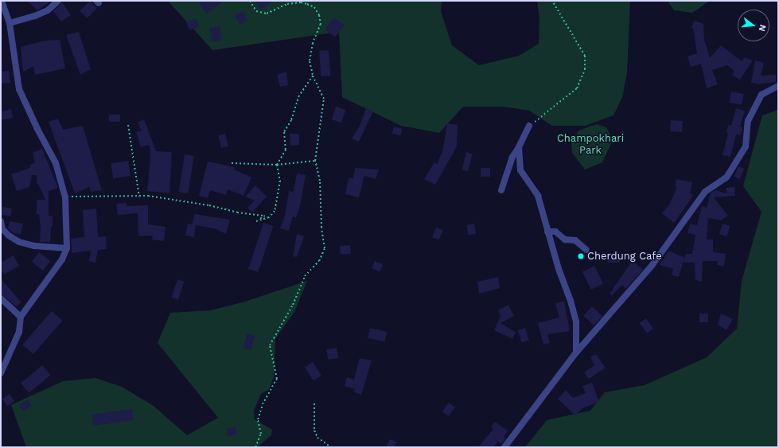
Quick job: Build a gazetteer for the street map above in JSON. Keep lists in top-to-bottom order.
{
  "parks": ["Champokhari Park"],
  "places": ["Cherdung Cafe"],
  "north": "right"
}
